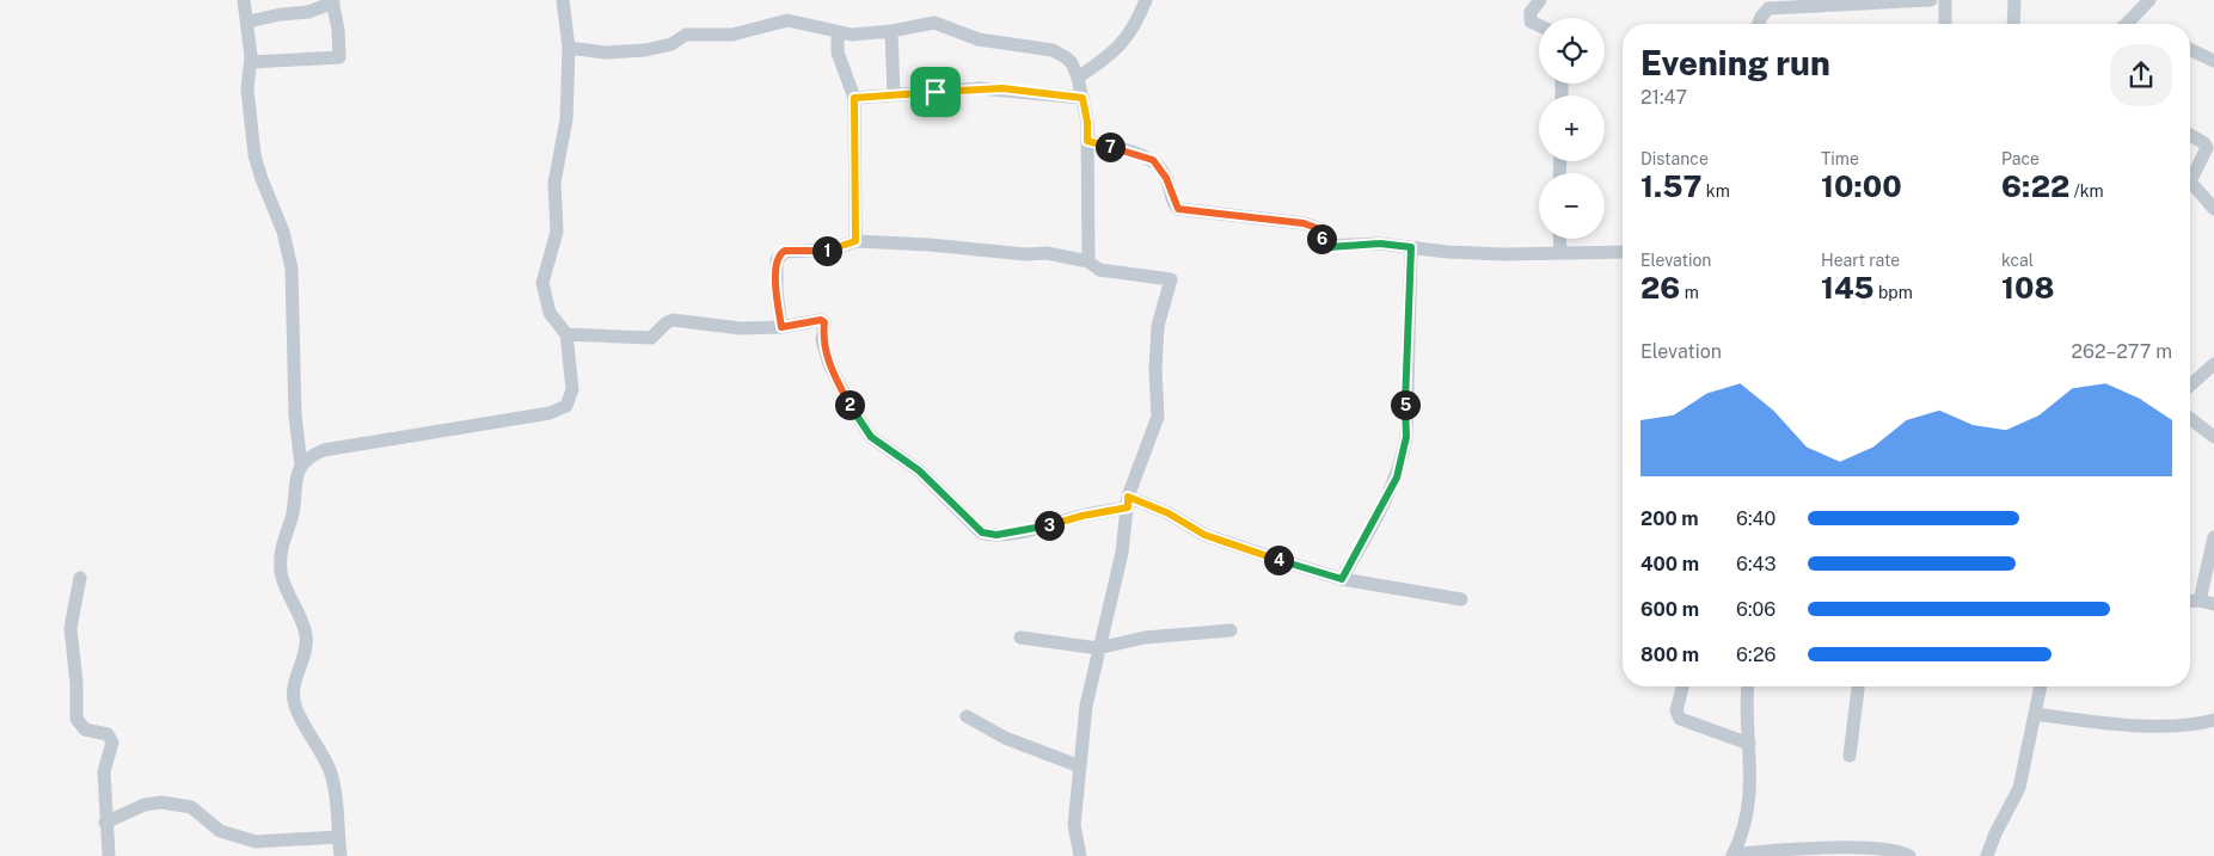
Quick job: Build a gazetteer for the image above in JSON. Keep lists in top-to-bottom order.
{
  "page": {
    "map_buttons": ["+", "−"],
    "heading": ["Evening run", "21:47"],
    "stats": [
      ["Distance", "1.57 km"],
      ["Time", "10:00"],
      ["Pace", "6:22 /km"],
      ["Elevation", "26 m"],
      ["Heart rate", "145 bpm"],
      ["kcal", "108"]
    ],
    "pins": [
      "7",
      "6",
      "1",
      "2",
      "5",
      "3",
      "4"
    ],
    "chart": ["Elevation", "262–277 m"],
    "list": [
      {
        "name": "200 m",
        "note": "6:40"
      },
      {
        "name": "400 m",
        "note": "6:43"
      },
      {
        "name": "600 m",
        "note": "6:06"
      },
      {
        "name": "800 m",
        "note": "6:26"
      }
    ]
  }
}
